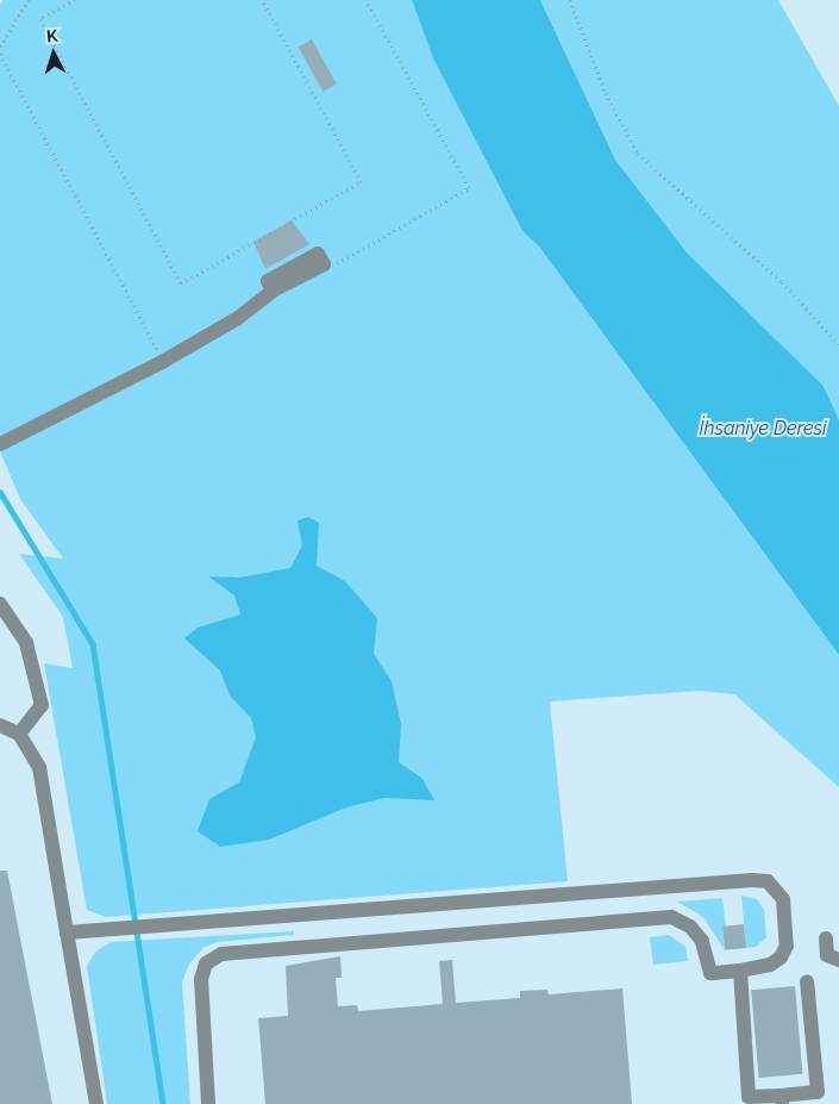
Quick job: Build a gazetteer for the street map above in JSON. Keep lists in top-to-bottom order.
{
  "water": ["İhsaniye Deresi"],
  "north": "top"
}
